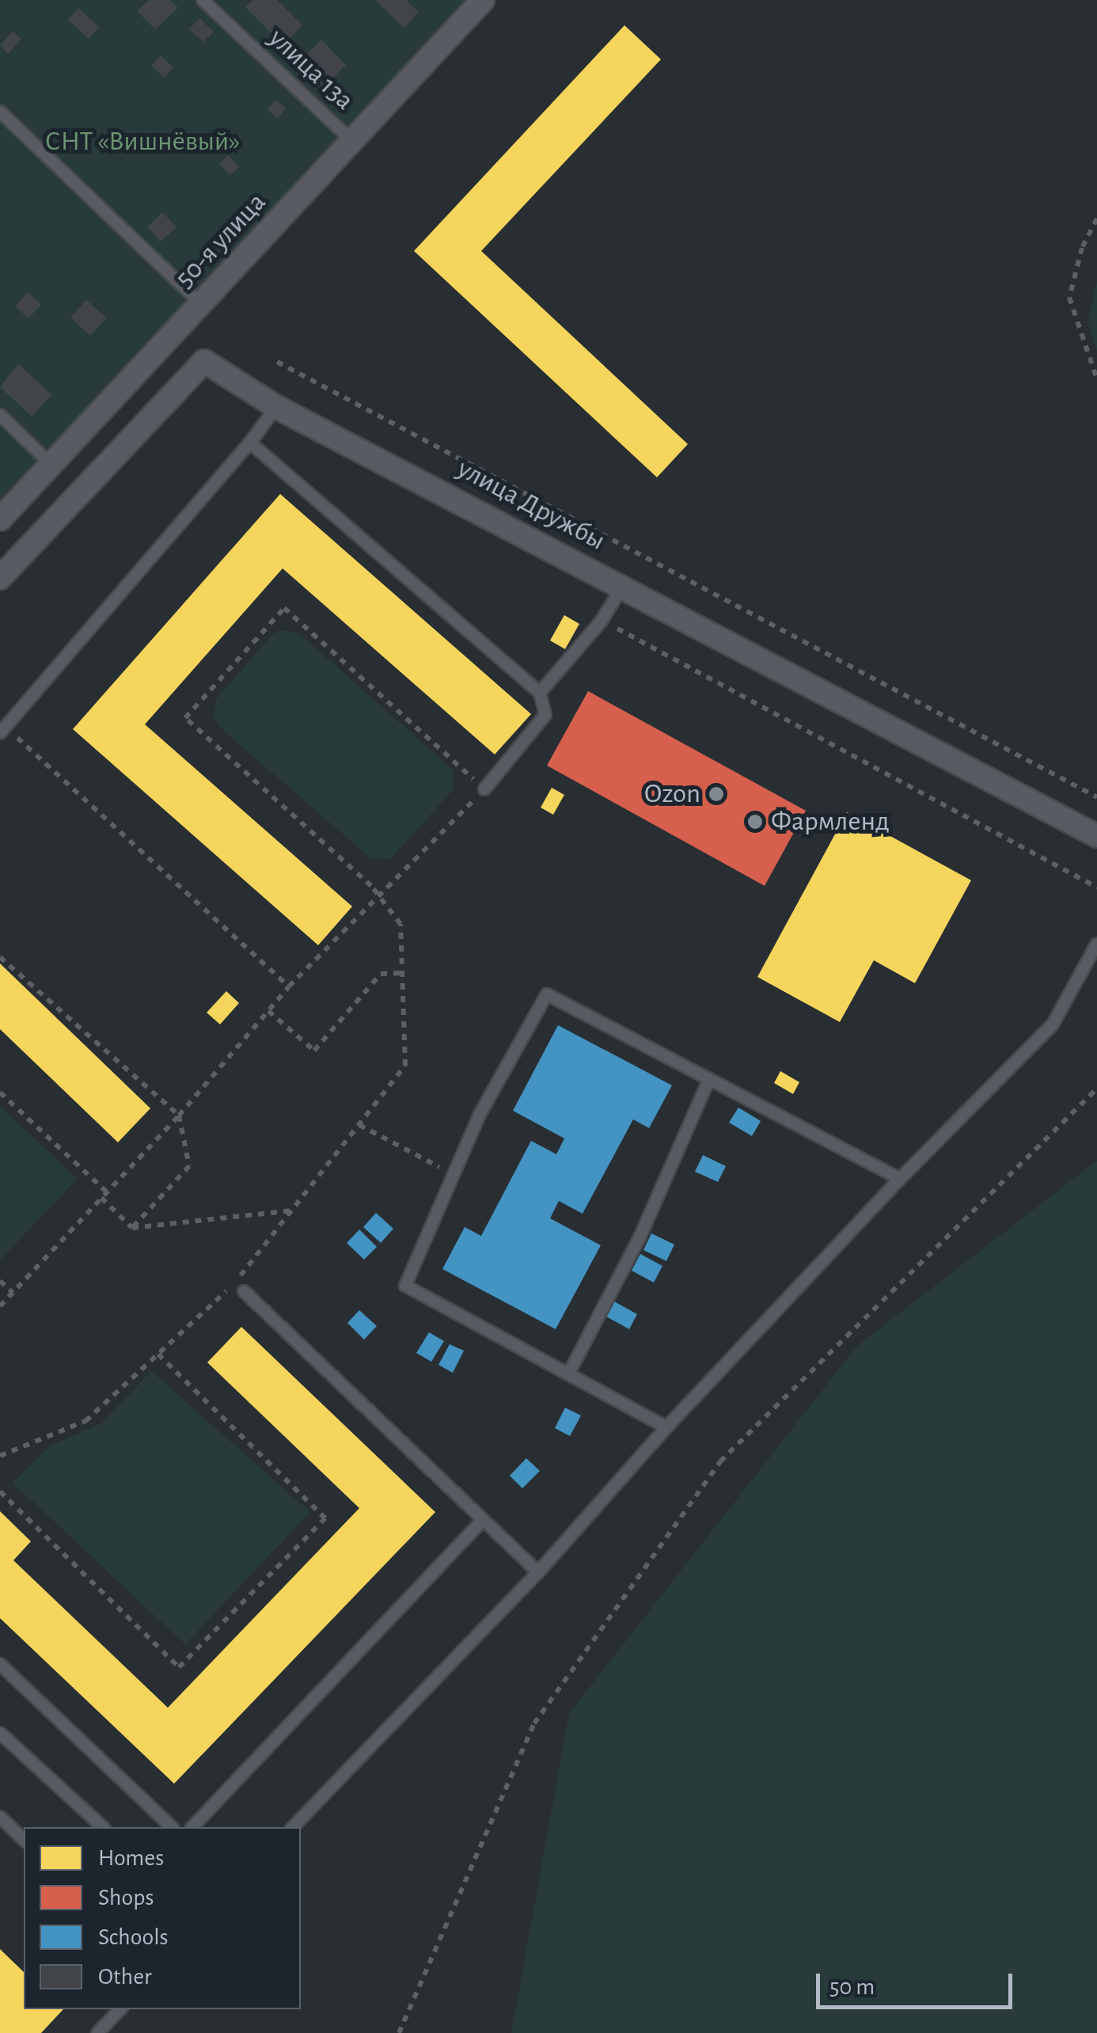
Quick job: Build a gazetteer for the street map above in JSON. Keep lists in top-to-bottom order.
{
  "streets": {
    "street": ["50-я улица", "улица Дружбы"],
    "lane": ["улица 13а"]
  },
  "crossings": [
    ["улица 13а", "50-я улица"]
  ],
  "parks": ["СНТ «Вишнёвый»"],
  "places": ["Ozon", "Фармленд"],
  "legend": [
    "Homes",
    "Shops",
    "Schools",
    "Other"
  ],
  "scale_bar": "50 m"
}
